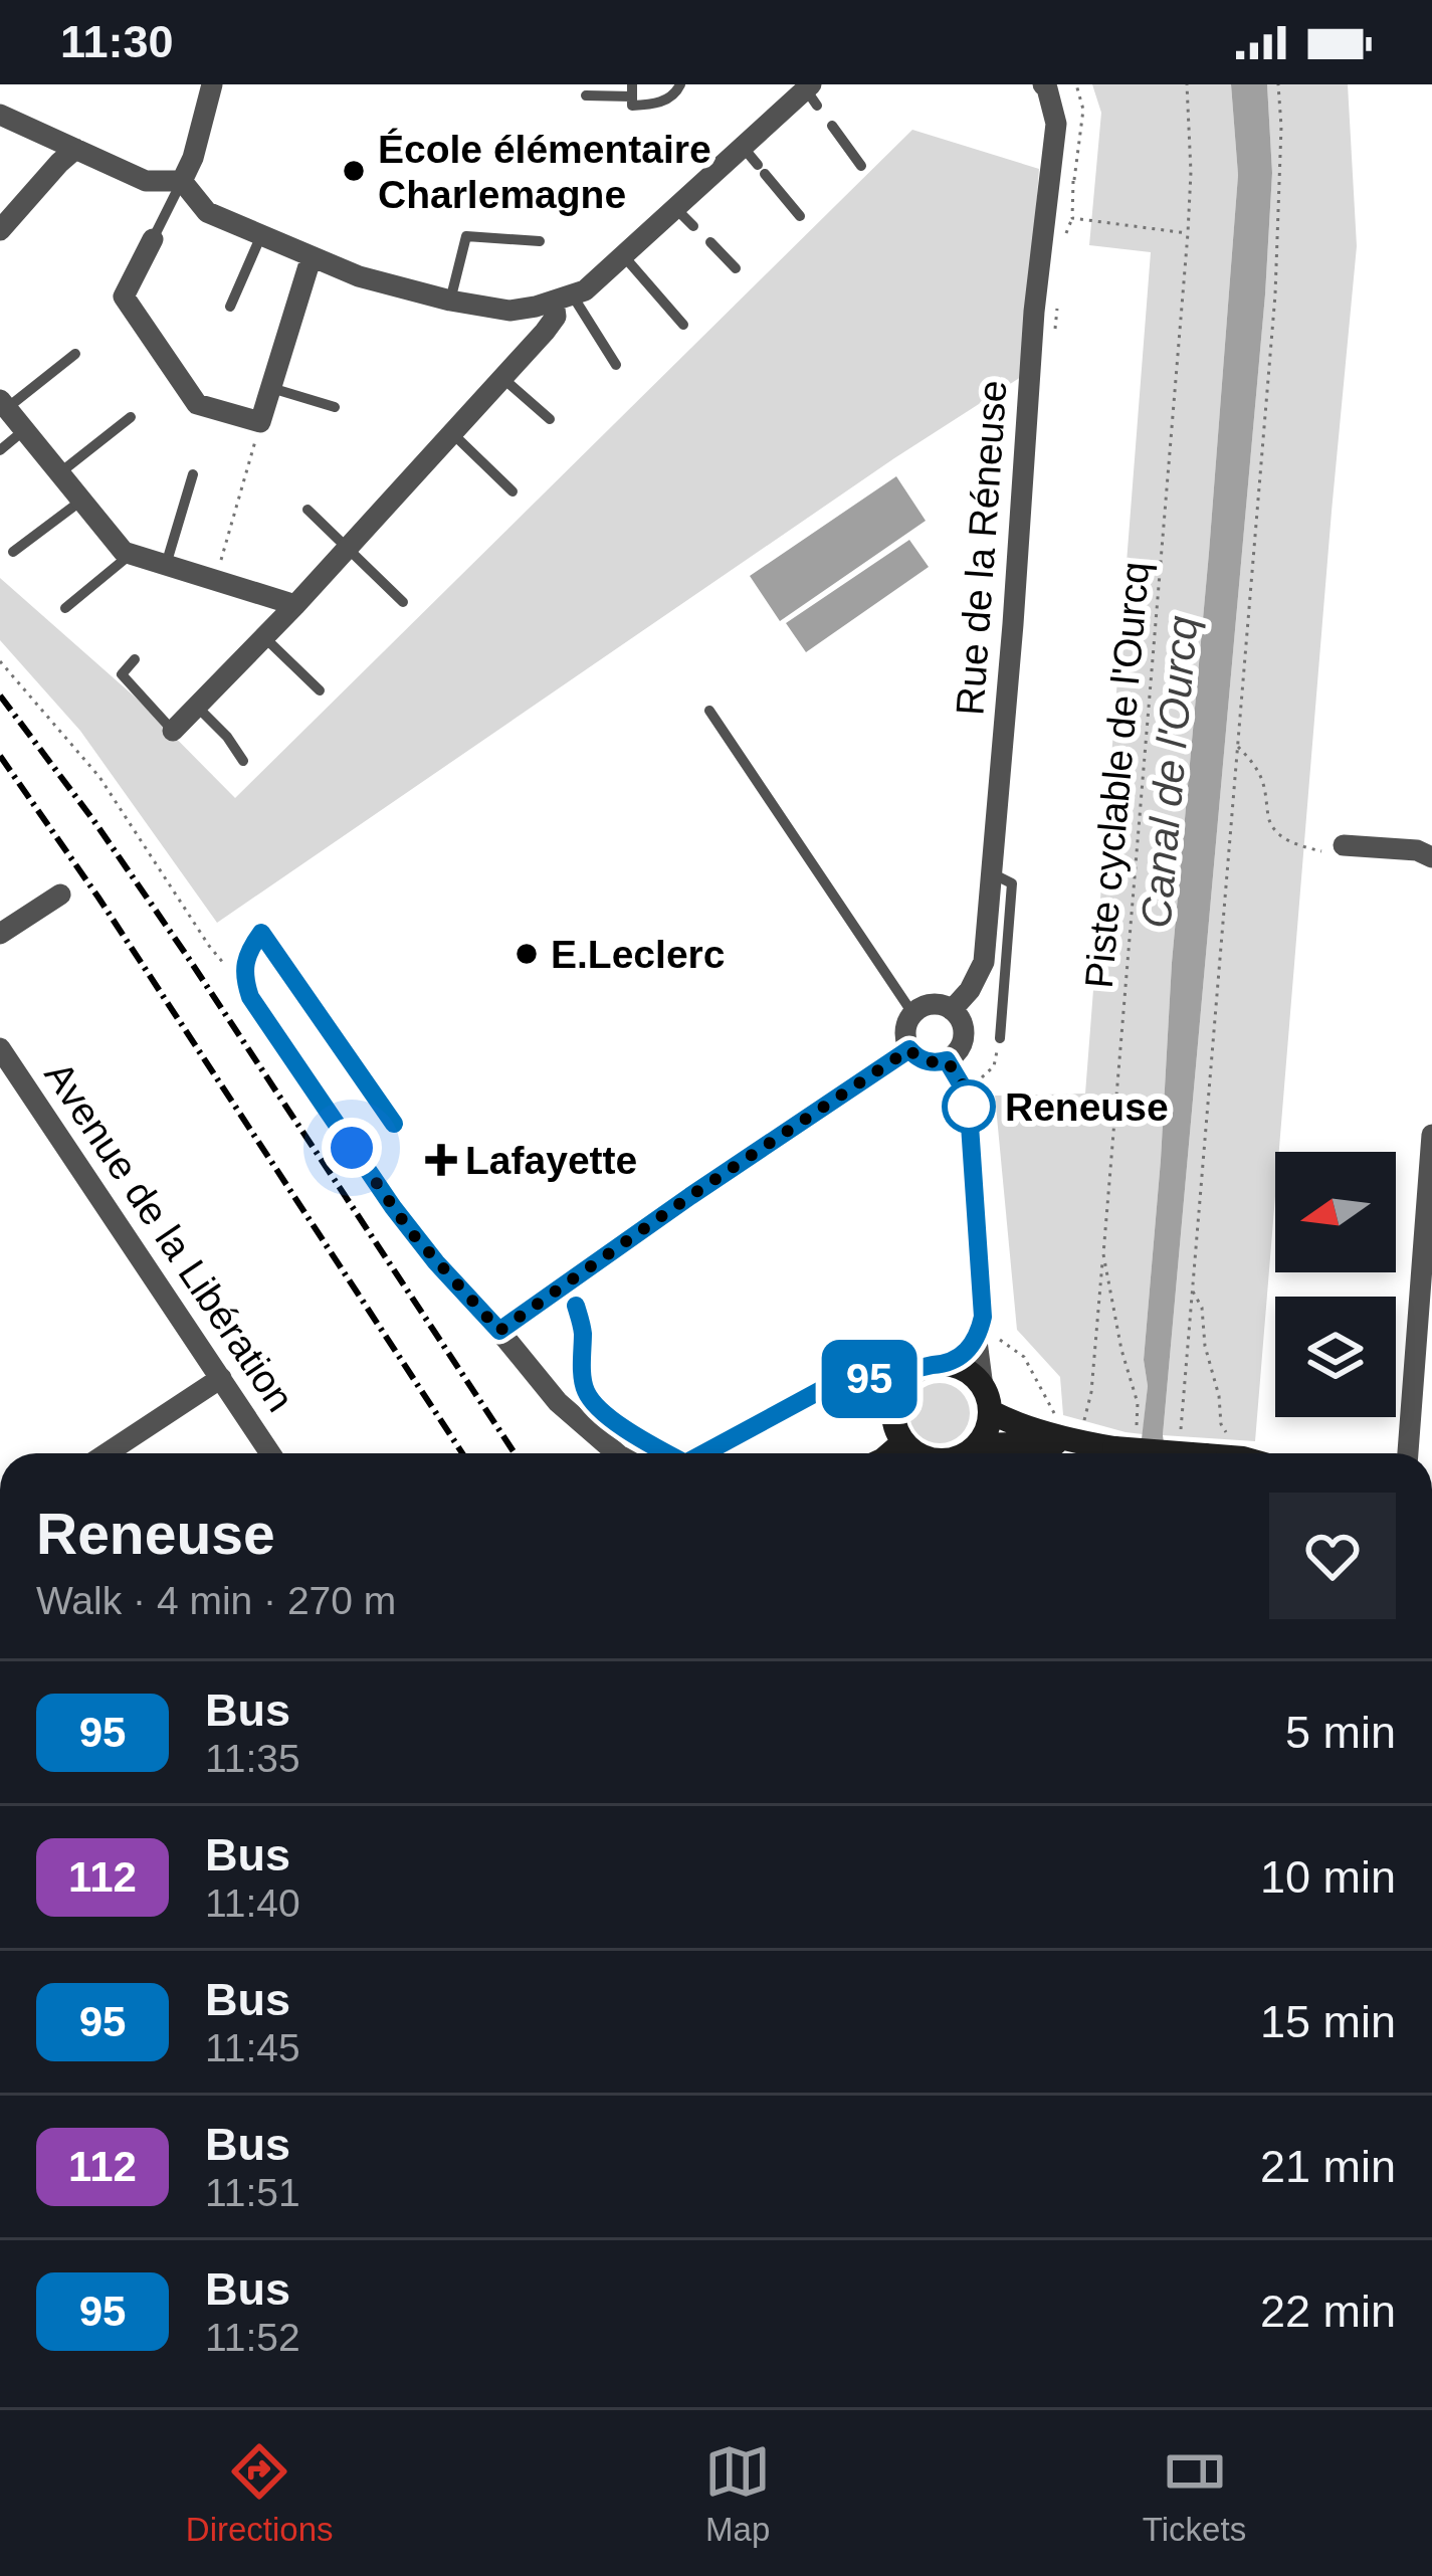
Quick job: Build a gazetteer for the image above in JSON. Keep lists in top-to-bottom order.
{
  "streets": {
    "street": ["Rue de la Réneuse", "Avenue de la Libération"],
    "path": ["Piste cyclable de l'Ourcq"]
  },
  "water": ["Canal de l'Ourcq"],
  "places": {
    "other": ["École élémentaire Charlemagne", "E.Leclerc", "Reneuse"],
    "health": ["Lafayette"]
  },
  "lines": ["bus line 95"],
  "north": "left",
  "page": {
    "status": "11:30",
    "on_map": "95",
    "heading": ["Reneuse", "Walk · 4 min · 270 m"],
    "list": [
      {
        "mark": "95",
        "name": "Bus",
        "note": "11:35",
        "value": "5 min"
      },
      {
        "mark": "112",
        "name": "Bus",
        "note": "11:40",
        "value": "10 min"
      },
      {
        "mark": "95",
        "name": "Bus",
        "note": "11:45",
        "value": "15 min"
      },
      {
        "mark": "112",
        "name": "Bus",
        "note": "11:51",
        "value": "21 min"
      },
      {
        "mark": "95",
        "name": "Bus",
        "note": "11:52",
        "value": "22 min"
      }
    ],
    "tabs": ["Directions", "Map", "Tickets"]
  }
}
